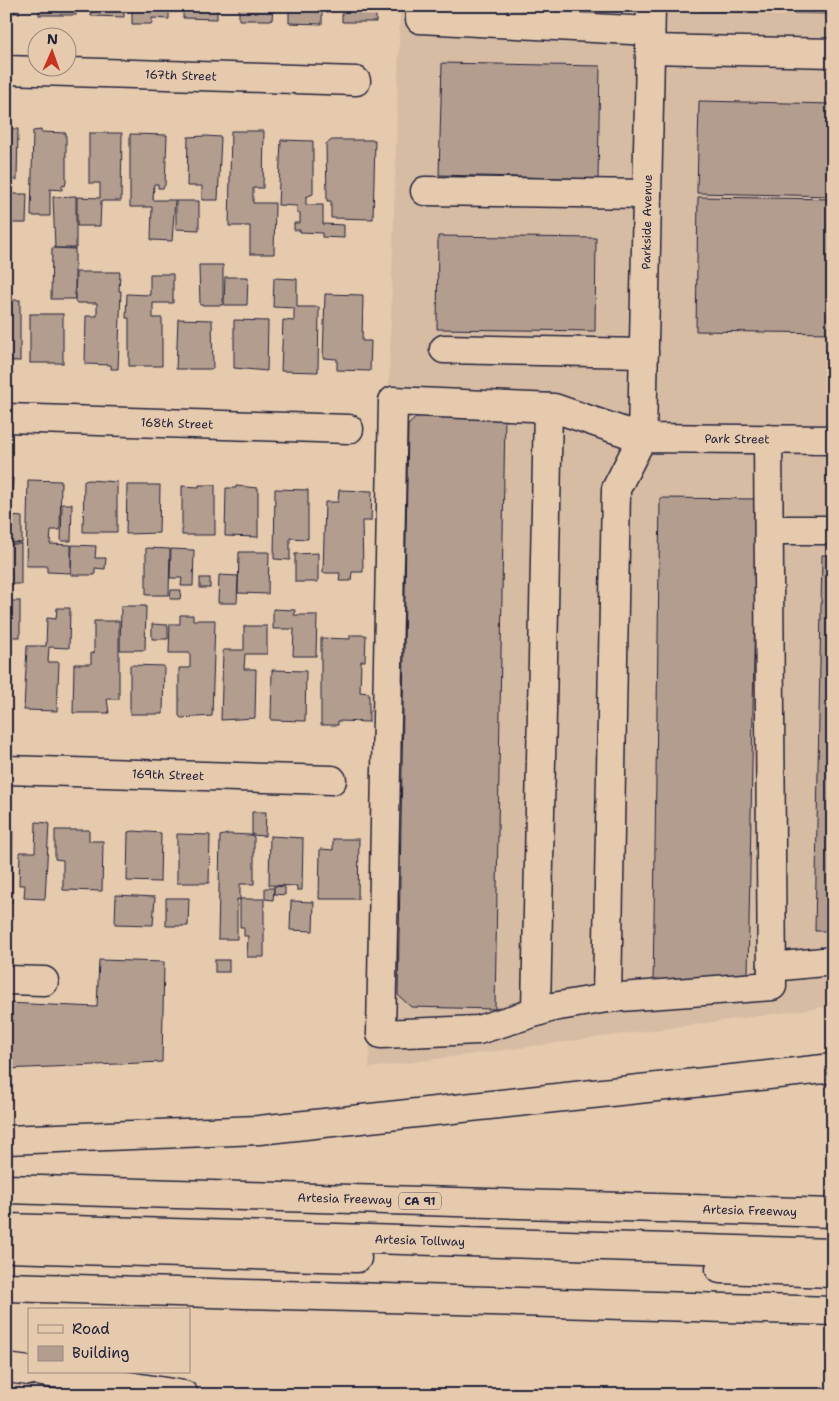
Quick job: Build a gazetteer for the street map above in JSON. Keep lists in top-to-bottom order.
{
  "streets": {
    "main road": [
      "167th Street",
      "Parkside Avenue",
      "168th Street",
      "Park Street",
      "169th Street",
      "Artesia Freeway",
      "CA 91",
      "Artesia Tollway"
    ]
  },
  "crossings": [
    ["Parkside Avenue", "Park Street"]
  ],
  "legend": ["Road", "Building"],
  "north": "top"
}
